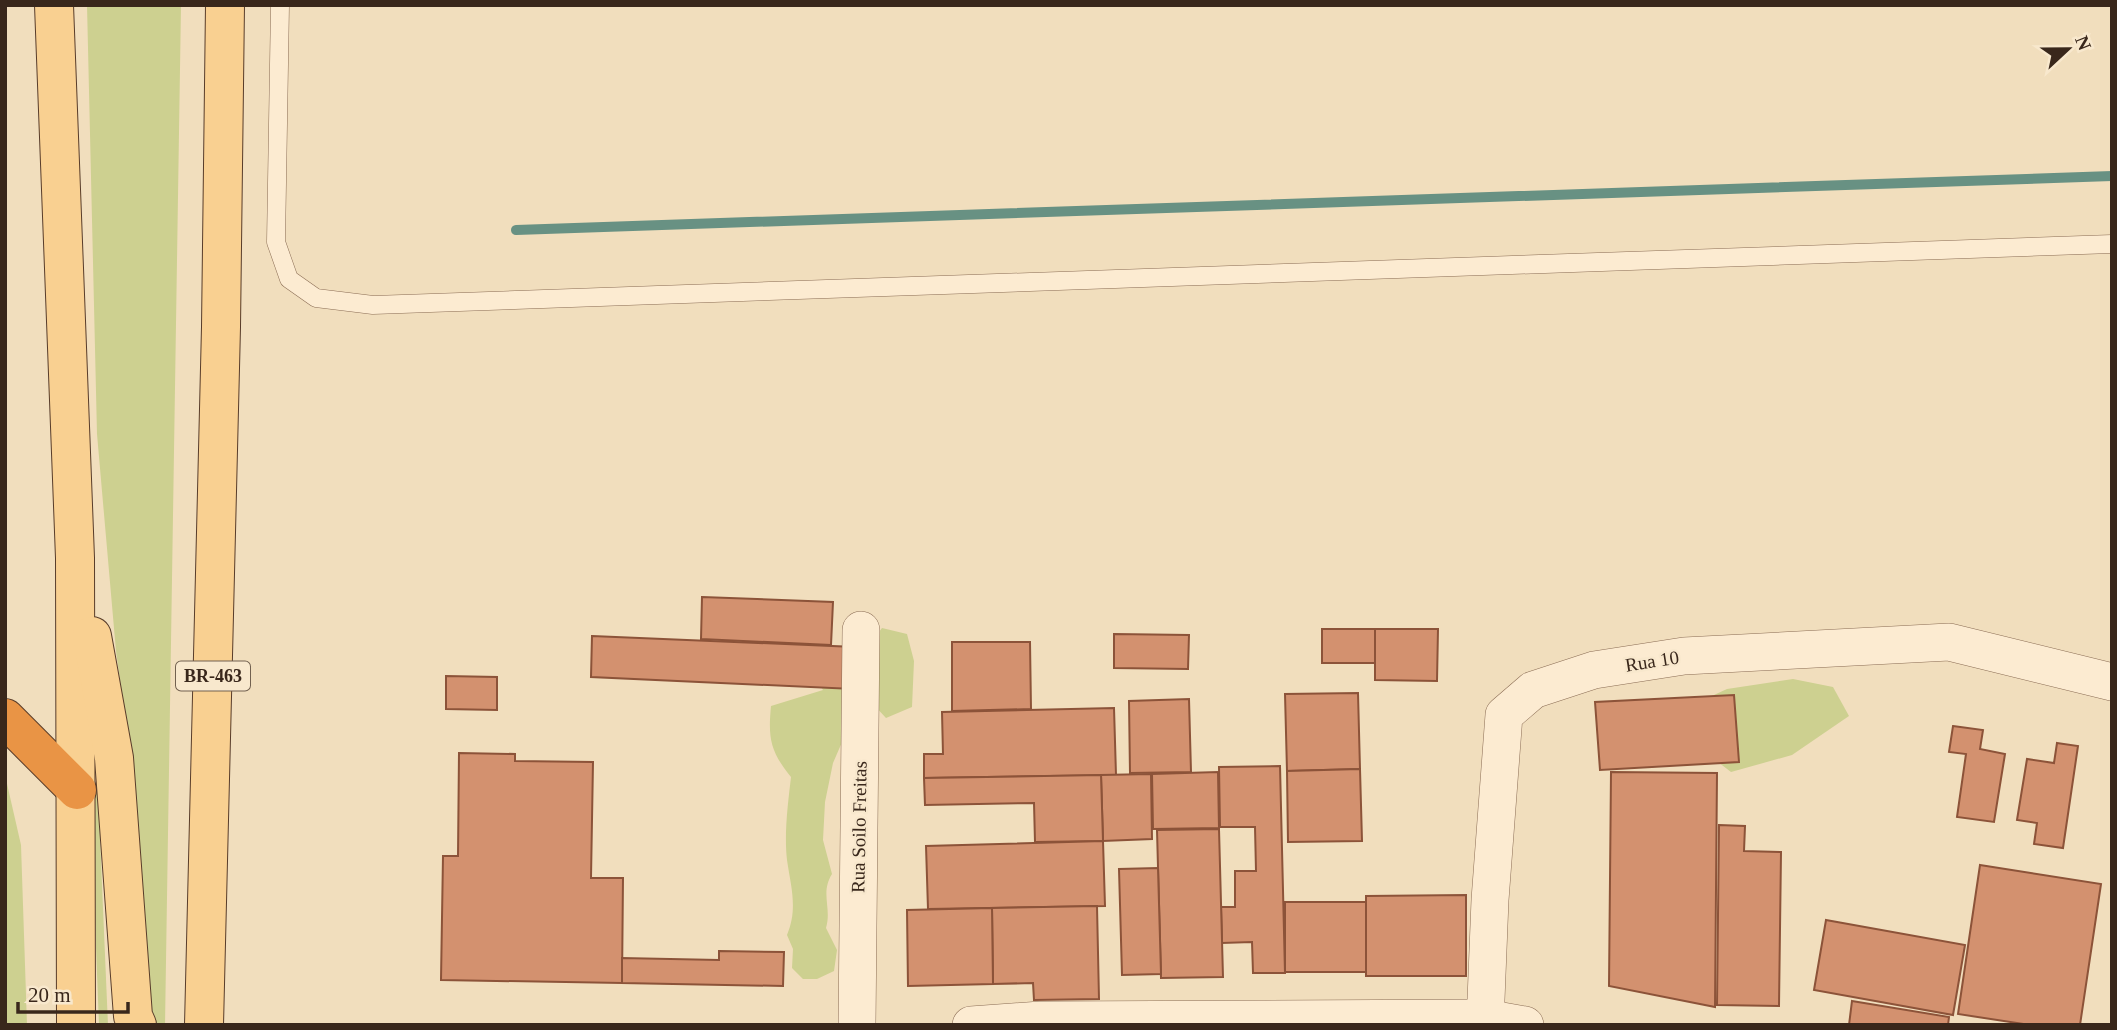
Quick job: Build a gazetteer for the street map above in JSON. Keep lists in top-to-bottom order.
{
  "streets": {
    "main road": ["BR-463"],
    "street": ["Rua 10", "Rua Soilo Freitas"]
  },
  "scale_bar": "20 m",
  "north": "right"
}
